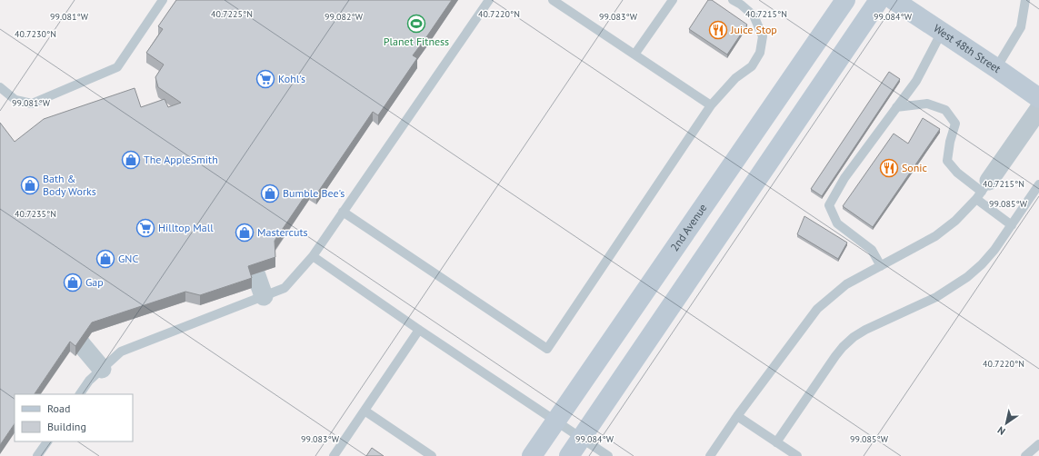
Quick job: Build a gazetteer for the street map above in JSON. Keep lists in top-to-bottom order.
{
  "streets": {
    "main road": ["West 48th Street", "2nd Avenue"]
  },
  "places": {
    "sports": ["Planet Fitness"],
    "restaurant": ["Juice Stop", "Sonic"],
    "supermarket": ["Kohl's", "Hilltop Mall"],
    "shop": [
      "The AppleSmith",
      "Bath & Body Works",
      "Bumble Bee's",
      "Mastercuts",
      "GNC",
      "Gap"
    ]
  },
  "legend": ["Road", "Building"],
  "north": "bottom left",
  "coordinates": [
    "40.7225°N",
    "40.7220°N",
    "40.7215°N",
    "99.081°W",
    "99.082°W",
    "99.083°W",
    "99.084°W",
    "40.7230°N",
    "99.085°W",
    "40.7235°N"
  ]
}
